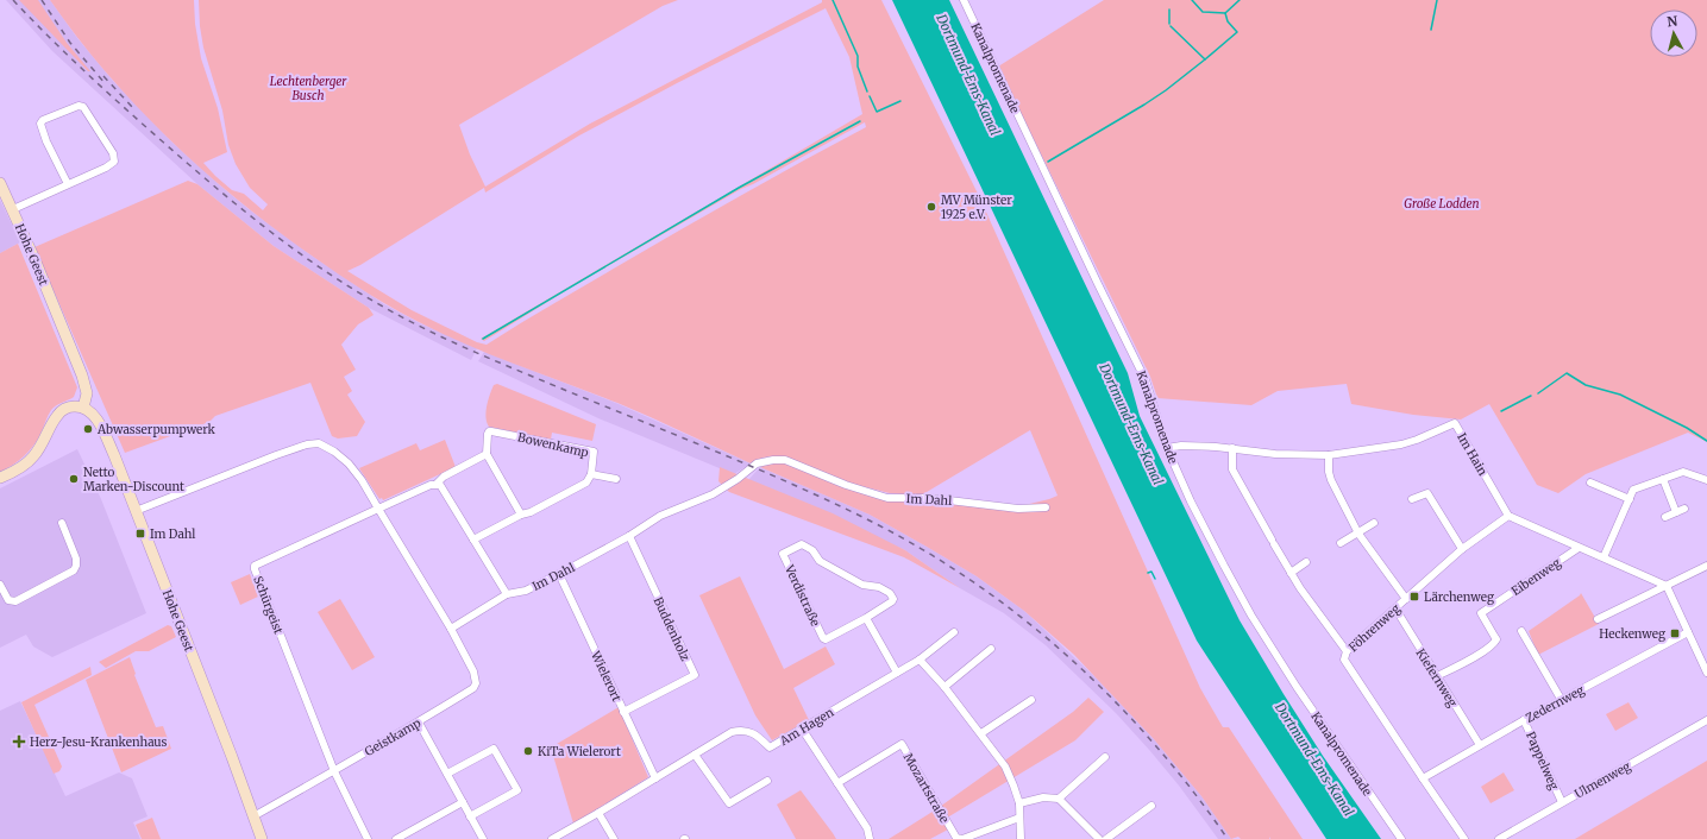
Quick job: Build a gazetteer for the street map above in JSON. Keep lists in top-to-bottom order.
{
  "streets": {
    "street": [
      "Kanalpromenade",
      "Hohe Geest",
      "Bowenkamp",
      "Im Hain",
      "Im Dahl",
      "Eibenweg",
      "Verdistraße",
      "Schürgeist",
      "Föhrenweg",
      "Buddenholz",
      "Wielerort",
      "Kiefernweg",
      "Zedernweg",
      "Am Hagen",
      "Geistkamp",
      "Pappelweg",
      "Ulmenweg",
      "Mozartstraße"
    ]
  },
  "crossings": [
    ["Kanalpromenade", "Im Hain"],
    ["Hohe Geest", "Geistkamp"],
    ["Im Hain", "Föhrenweg"],
    ["Im Dahl", "Buddenholz"],
    ["Im Dahl", "Wielerort"],
    ["Eibenweg", "Kiefernweg"],
    ["Schürgeist", "Geistkamp"],
    ["Föhrenweg", "Kiefernweg"],
    ["Föhrenweg", "Zedernweg"],
    ["Buddenholz", "Wielerort"],
    ["Wielerort", "Am Hagen"],
    ["Kiefernweg", "Zedernweg"],
    ["Zedernweg", "Pappelweg"],
    ["Pappelweg", "Ulmenweg"]
  ],
  "water": ["Dortmund-Ems-Kanal"],
  "parks": ["Lechtenberger Busch", "Große Lodden"],
  "places": {
    "other": [
      "MV Münster 1925 e.V.",
      "Abwasserpumpwerk",
      "Netto Marken-Discount",
      "KiTa Wielerort"
    ],
    "transit": ["Im Dahl", "Lärchenweg", "Heckenweg"],
    "health": ["Herz-Jesu-Krankenhaus"]
  },
  "north": "top"
}
